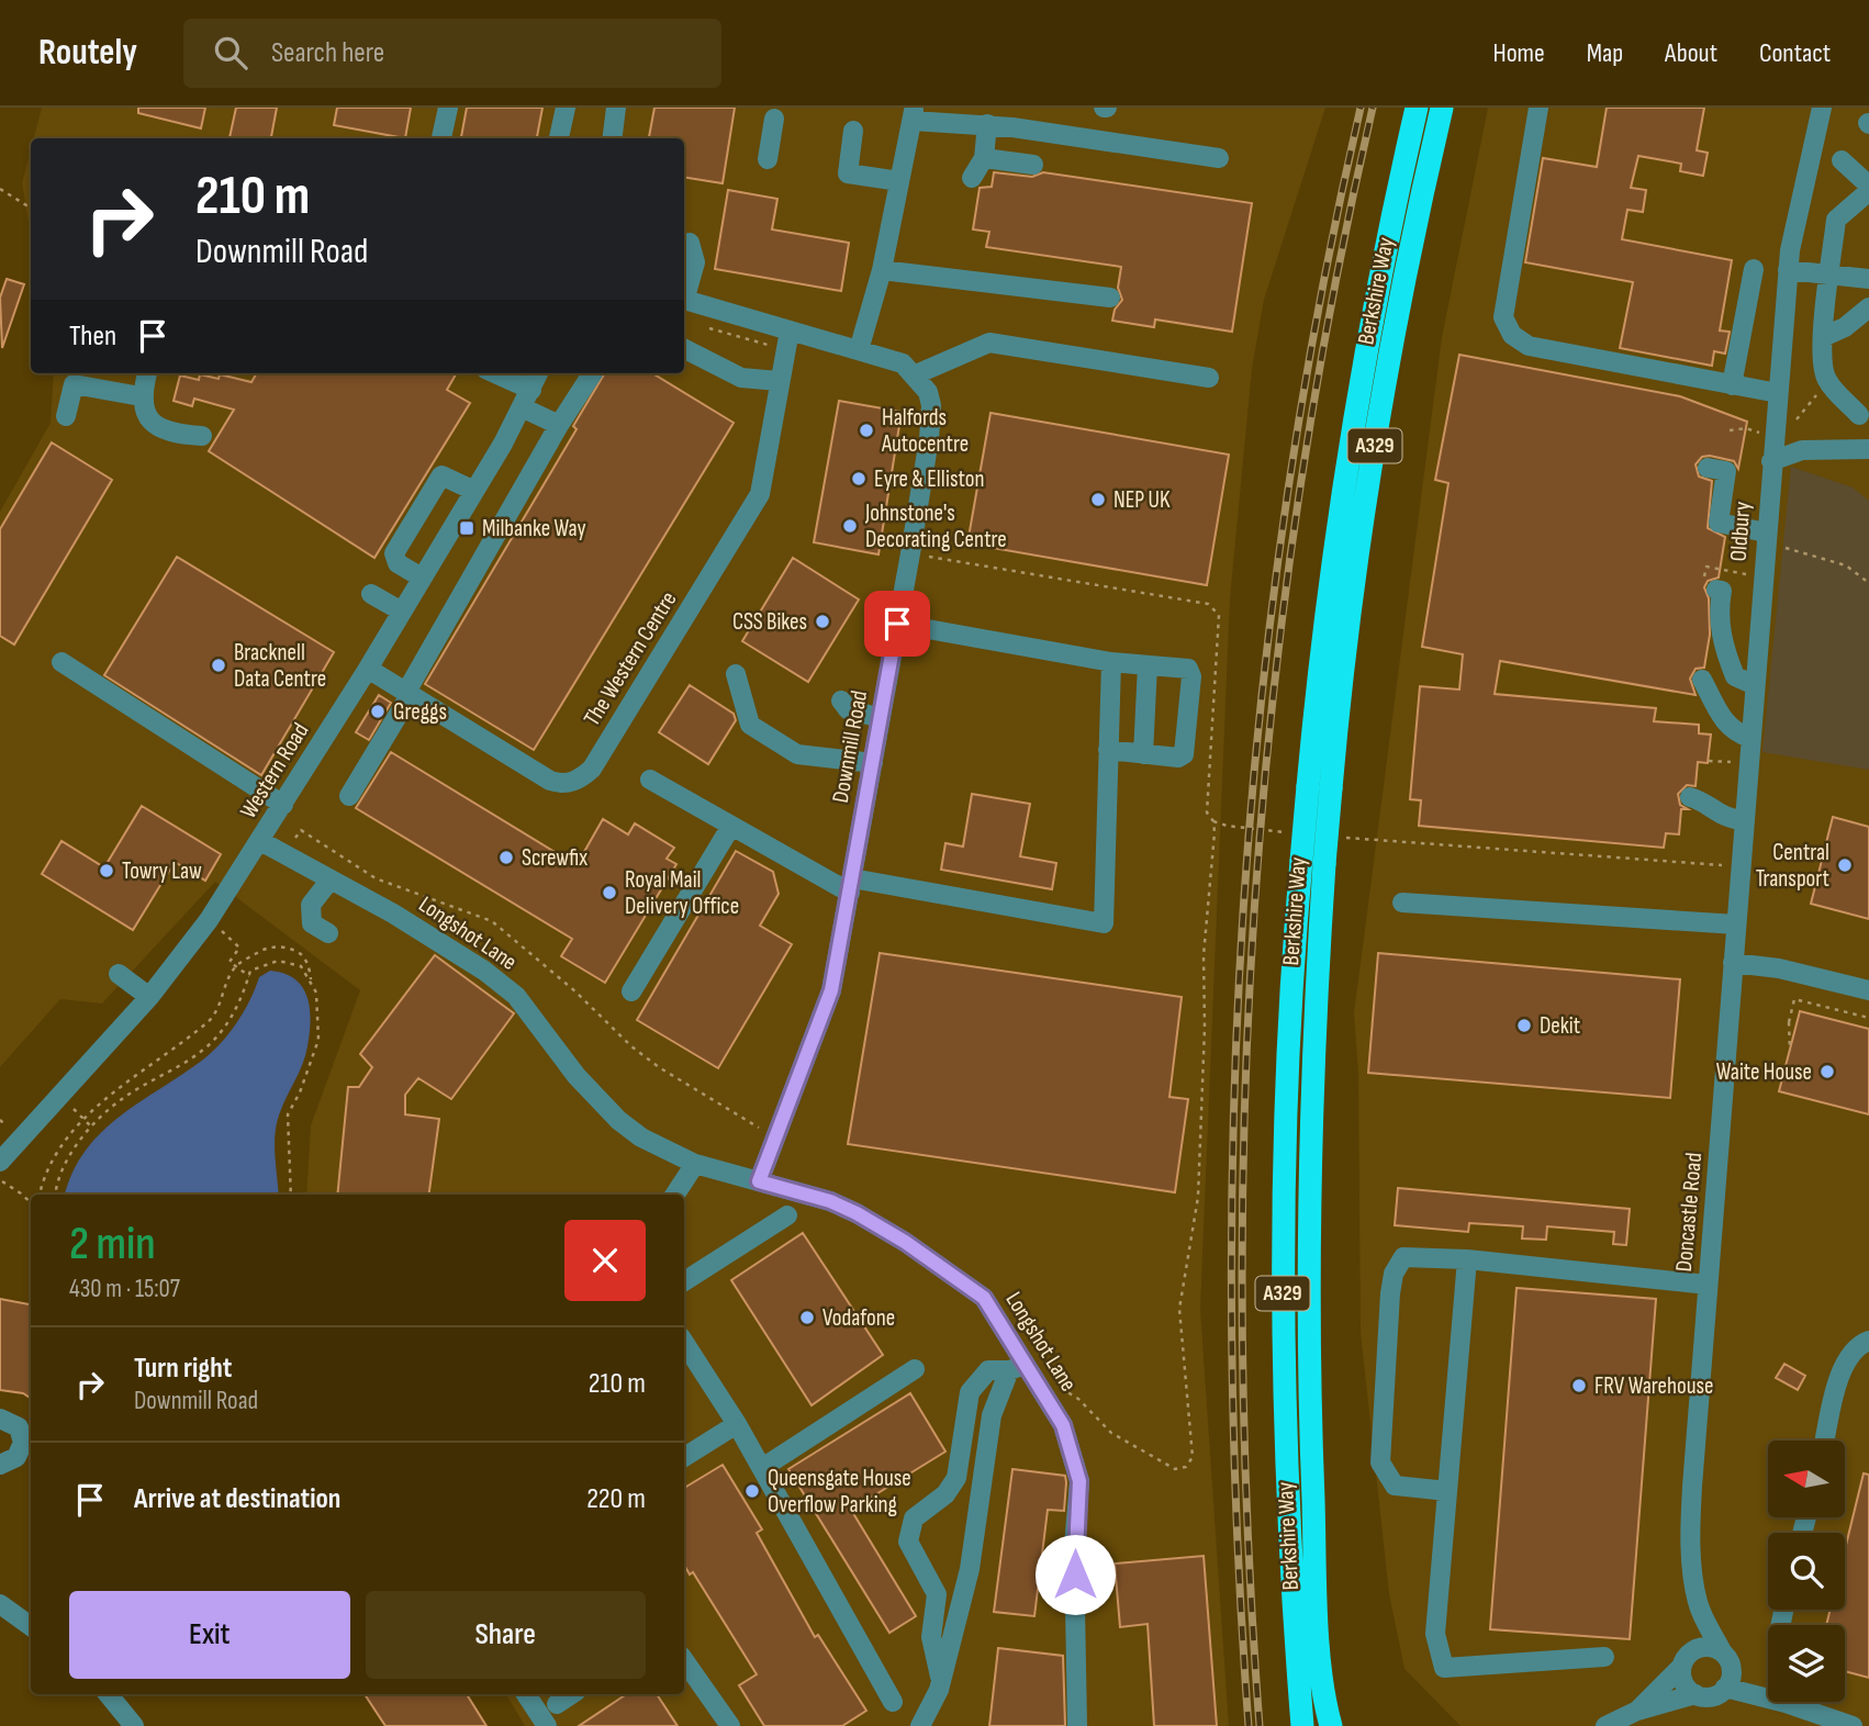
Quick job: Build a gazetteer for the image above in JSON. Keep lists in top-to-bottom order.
{
  "streets": {
    "highway": ["Berkshire Way", "A329"],
    "street": [
      "Oldbury",
      "The Western Centre",
      "Downmill Road",
      "Western Road",
      "Longshot Lane",
      "Doncastle Road"
    ]
  },
  "crossings": [
    ["Oldbury", "Doncastle Road"],
    ["The Western Centre", "Western Road"],
    ["Downmill Road", "Longshot Lane"],
    ["Western Road", "Longshot Lane"]
  ],
  "places": {
    "other": [
      "Halfords Autocentre",
      "Eyre & Elliston",
      "NEP UK",
      "Johnstone's Decorating Centre",
      "CSS Bikes",
      "Bracknell Data Centre",
      "Greggs",
      "Screwfix",
      "Central Transport",
      "Towry Law",
      "Royal Mail Delivery Office",
      "Dekit",
      "Waite House",
      "Vodafone",
      "FRV Warehouse",
      "Queensgate House Overflow Parking"
    ],
    "transit": ["Milbanke Way"]
  },
  "north": "left",
  "page": {
    "header": "Routely",
    "search": "Search here",
    "nav": [
      "Home",
      "Map",
      "About",
      "Contact"
    ],
    "turn": ["210 m", "Downmill Road"],
    "then": "Then",
    "heading": ["2 min", "430 m · 15:07"],
    "list": [
      {
        "name": "Turn right",
        "note": "Downmill Road",
        "value": "210 m"
      },
      {
        "name": "Arrive at destination",
        "value": "220 m"
      }
    ],
    "buttons": ["Exit", "Share"]
  }
}
